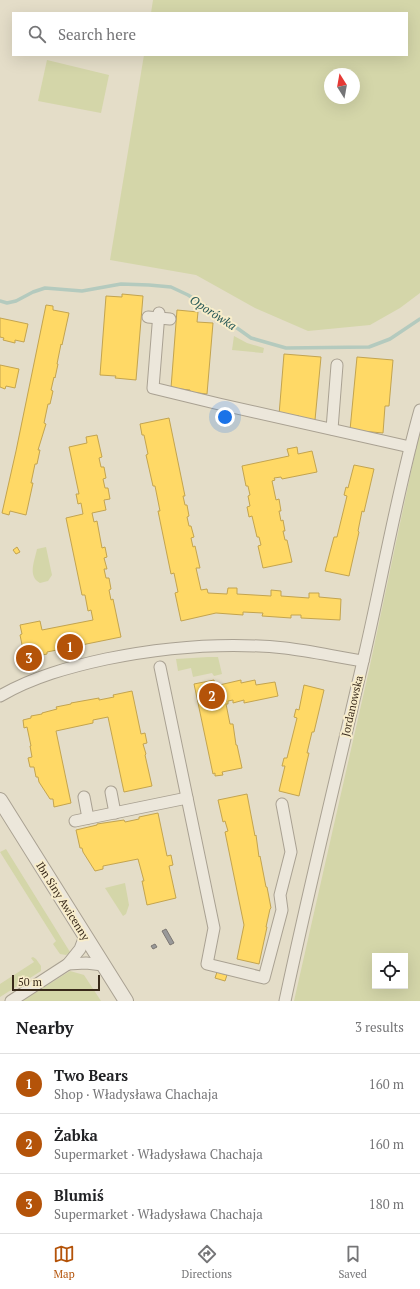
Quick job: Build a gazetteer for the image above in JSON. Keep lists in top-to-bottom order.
{
  "streets": {
    "street": ["Jordanowska", "Ibn Siny Awicenny"]
  },
  "water": ["Oporówka"],
  "scale_bar": "50 m",
  "north": "top",
  "page": {
    "search": "Search here",
    "pins": ["1", "3", "2"],
    "scale": "50 m",
    "heading": ["Nearby", "3 results"],
    "list": [
      {
        "mark": "1",
        "name": "Two Bears",
        "note": "Shop · Władysława Chachaja",
        "value": "160 m"
      },
      {
        "mark": "2",
        "name": "Żabka",
        "note": "Supermarket · Władysława Chachaja",
        "value": "160 m"
      },
      {
        "mark": "3",
        "name": "Blumiś",
        "note": "Supermarket · Władysława Chachaja",
        "value": "180 m"
      }
    ],
    "nav": ["Map", "Directions", "Saved"]
  }
}
